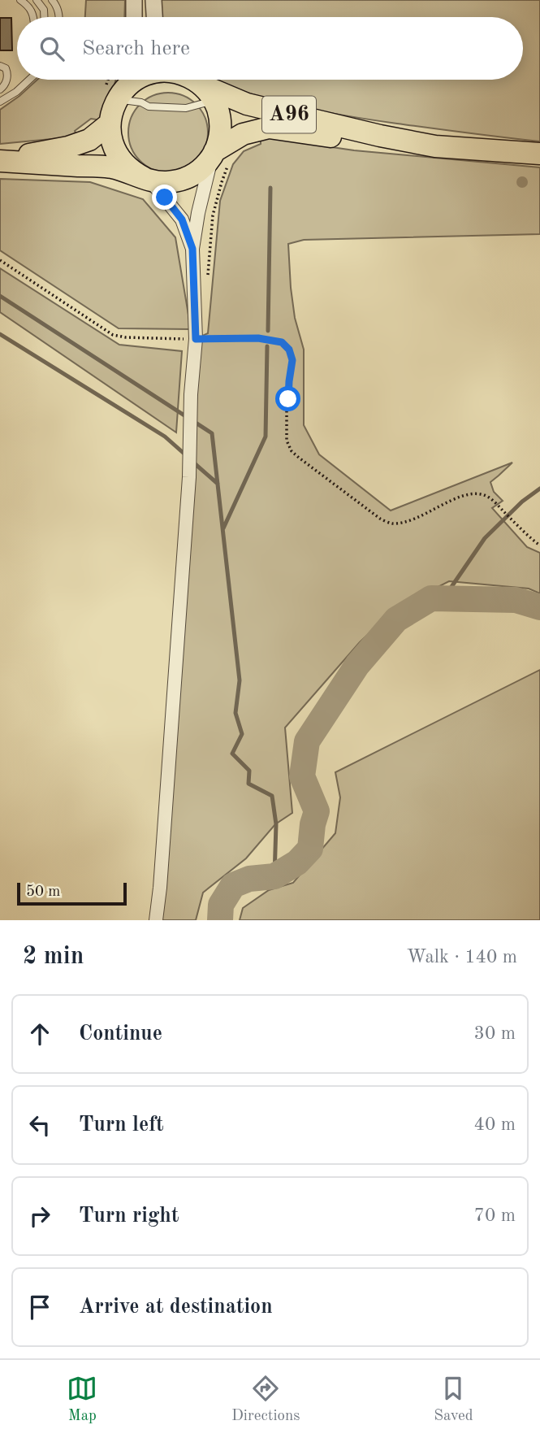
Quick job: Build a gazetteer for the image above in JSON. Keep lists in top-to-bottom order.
{
  "streets": {
    "highway": ["A96"]
  },
  "scale_bar": "50 m",
  "page": {
    "search": "Search here",
    "scale": "50 m",
    "heading": ["2 min", "Walk · 140 m"],
    "list": [
      ["Continue", "30 m"],
      ["Turn left", "40 m"],
      ["Turn right", "70 m"],
      "Arrive at destination"
    ],
    "nav": ["Map", "Directions", "Saved"]
  }
}
